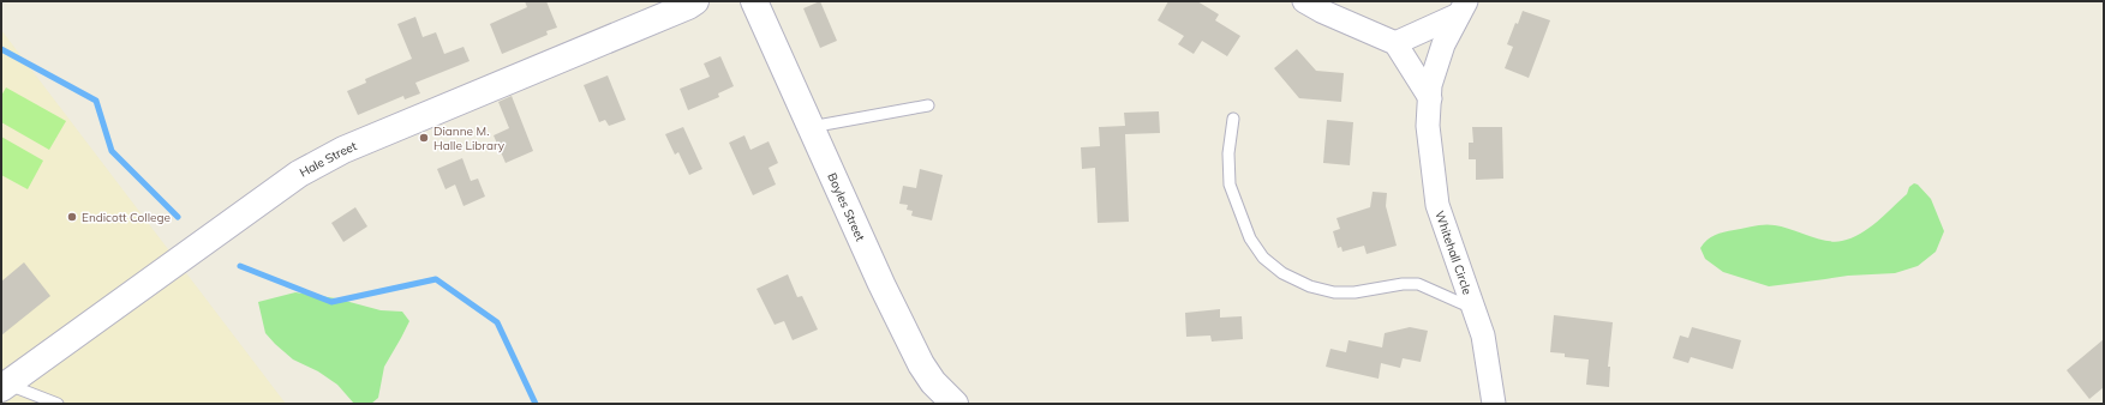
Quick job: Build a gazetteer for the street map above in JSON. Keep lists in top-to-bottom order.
{
  "streets": {
    "main road": ["Hale Street", "Boyles Street"],
    "street": ["Whitehall Circle"]
  },
  "places": ["Dianne M. Halle Library", "Endicott College"]
}
